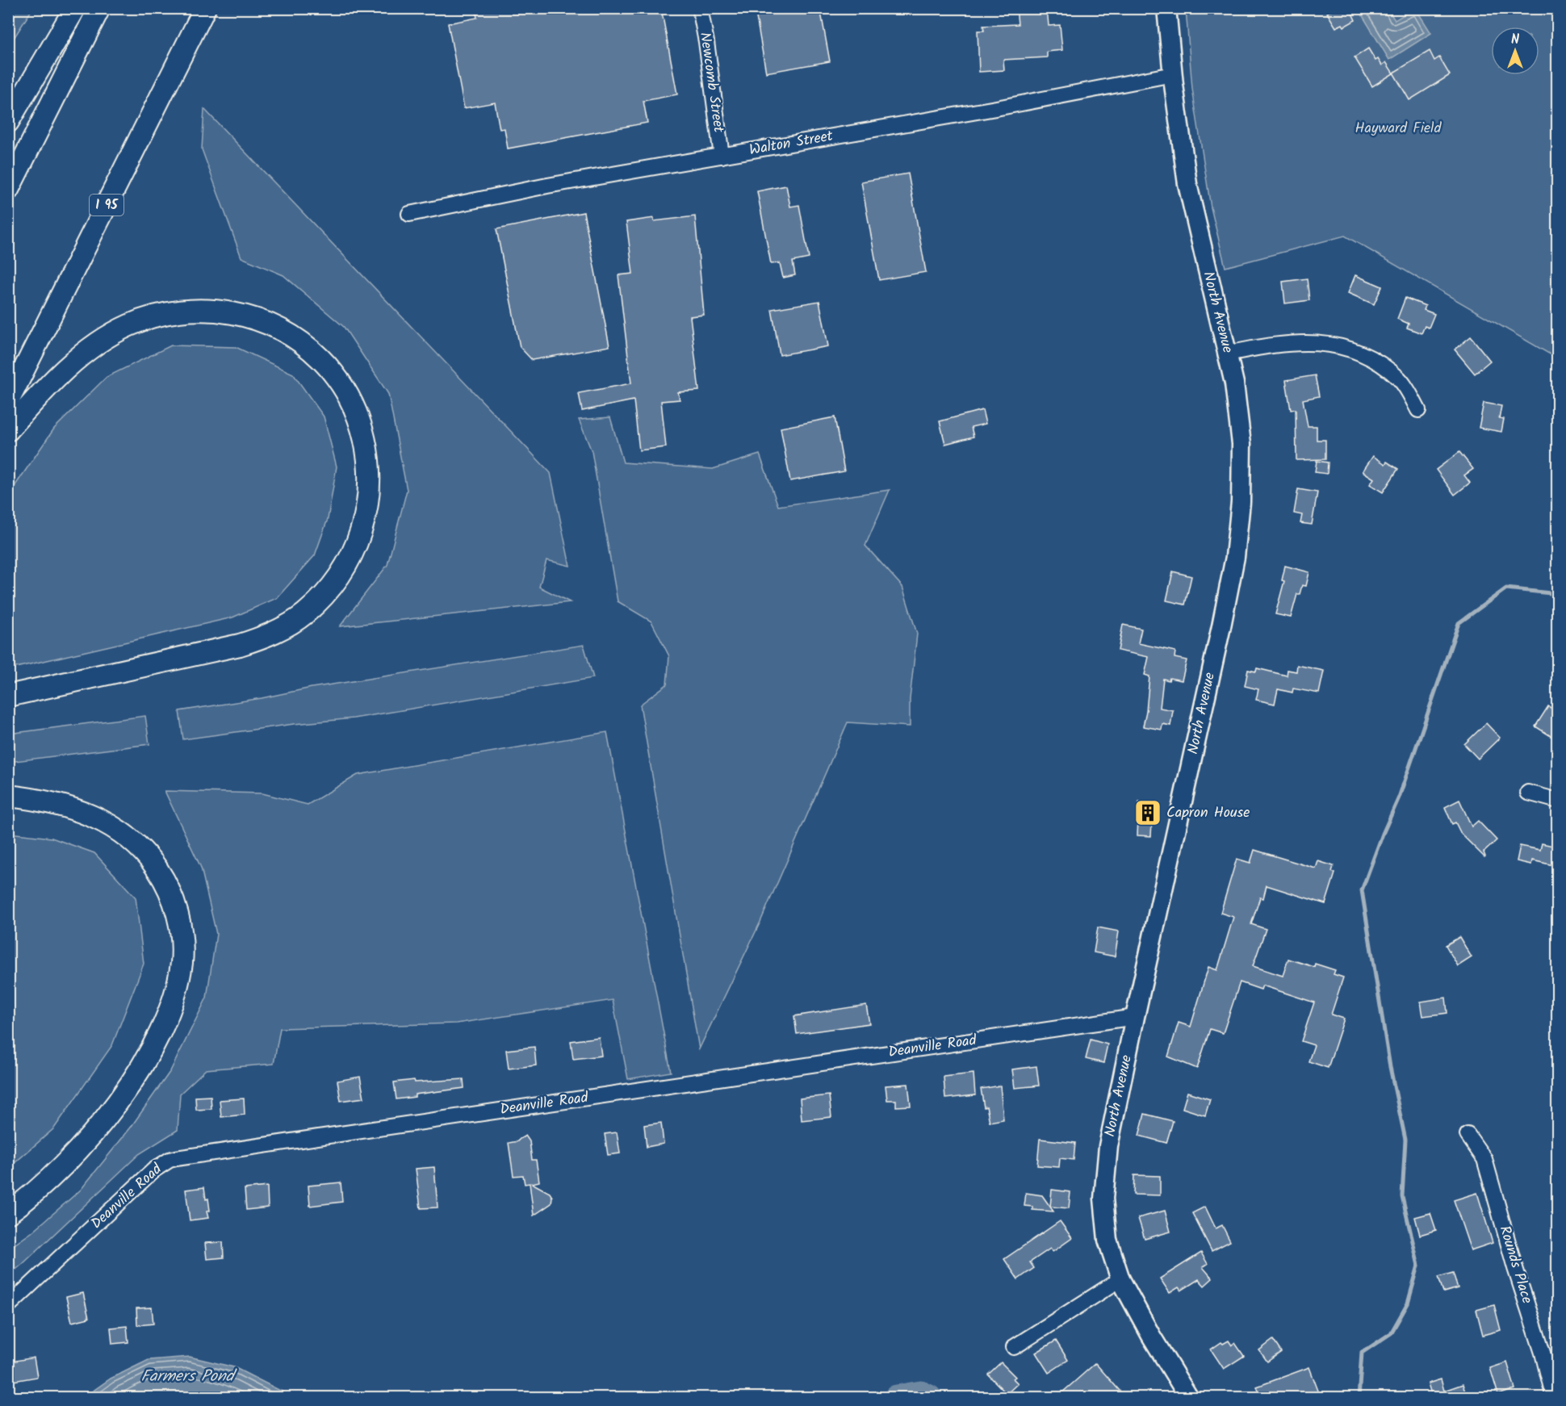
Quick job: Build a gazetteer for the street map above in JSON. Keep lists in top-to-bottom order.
{
  "streets": {
    "highway": ["I 95"],
    "main road": ["North Avenue"],
    "street": [
      "Newcomb Street",
      "Walton Street",
      "Deanville Road",
      "Rounds Place"
    ]
  },
  "crossings": [
    ["Newcomb Street", "Walton Street"],
    ["Walton Street", "North Avenue"],
    ["North Avenue", "Deanville Road"]
  ],
  "water": ["Farmers Pond"],
  "parks": ["Hayward Field"],
  "places": {
    "building": ["Capron House"]
  },
  "north": "top"
}
